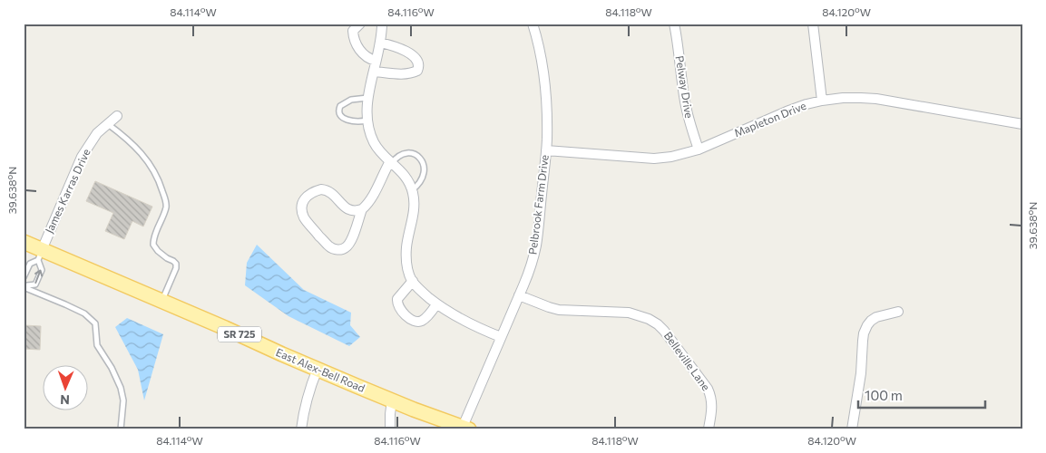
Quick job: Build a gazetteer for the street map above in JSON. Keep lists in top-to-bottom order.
{
  "streets": {
    "main road": ["SR 725", "East Alex-Bell Road"],
    "street": [
      "Pelway Drive",
      "Mapleton Drive",
      "James Karras Drive",
      "Pelbrook Farm Drive",
      "Belleville Lane"
    ]
  },
  "crossings": [
    ["Pelway Drive", "Mapleton Drive"],
    ["Mapleton Drive", "Pelbrook Farm Drive"],
    ["James Karras Drive", "East Alex-Bell Road"],
    ["Pelbrook Farm Drive", "Belleville Lane"],
    ["Pelbrook Farm Drive", "East Alex-Bell Road"]
  ],
  "scale_bar": "100 m",
  "north": "bottom",
  "coordinates": [
    "84.114°W",
    "84.116°W",
    "84.118°W",
    "84.120°W",
    "39.638°N"
  ]
}
